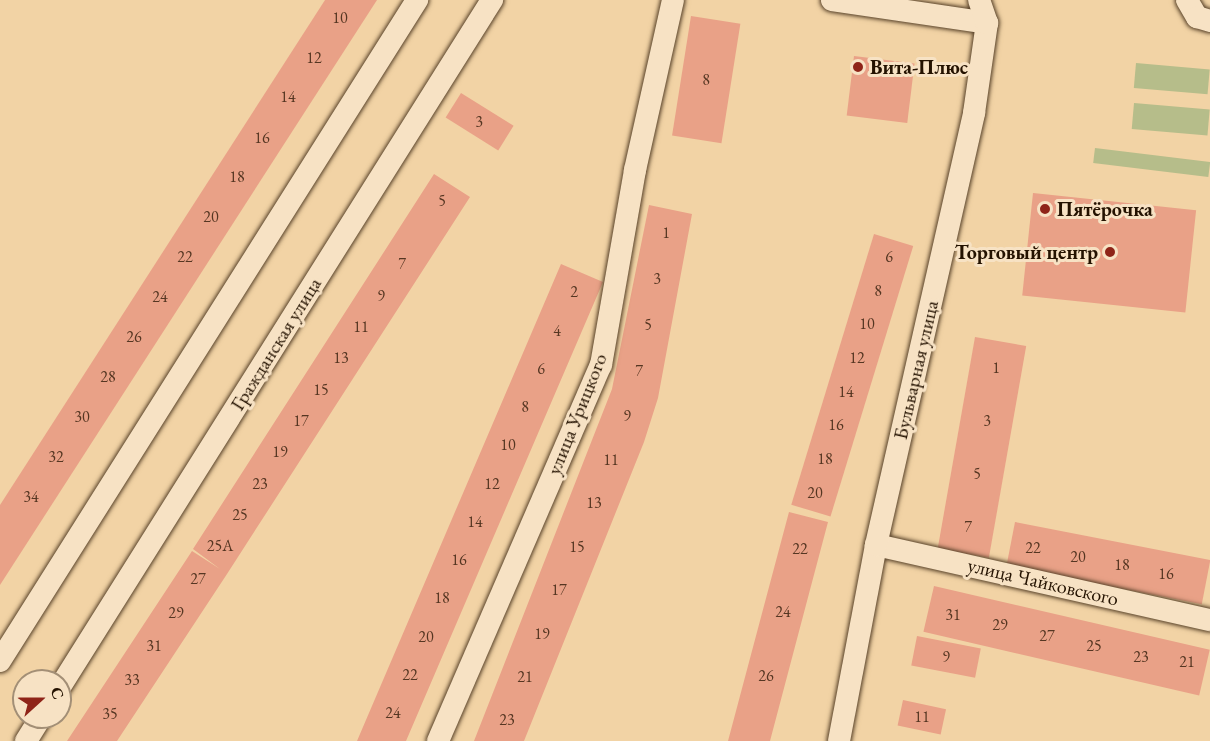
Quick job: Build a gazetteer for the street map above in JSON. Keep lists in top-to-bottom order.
{
  "streets": {
    "street": [
      "Гражданская улица",
      "Бульварная улица",
      "улица Урицкого",
      "улица Чайковского"
    ]
  },
  "crossings": [
    ["Бульварная улица", "улица Чайковского"]
  ],
  "places": ["Вита-Плюс", "Пятёрочка", "Торговый центр"],
  "house_numbers": [
    "10",
    "12",
    "8",
    "14",
    "3",
    "16",
    "18",
    "5",
    "20",
    "1",
    "22",
    "6",
    "7",
    "3",
    "8",
    "2",
    "9",
    "24",
    "10",
    "5",
    "11",
    "4",
    "26",
    "13",
    "12",
    "1",
    "6",
    "7",
    "28",
    "15",
    "14",
    "8",
    "9",
    "30",
    "17",
    "3",
    "16",
    "10",
    "19",
    "32",
    "18",
    "11",
    "5",
    "23",
    "12",
    "20",
    "34",
    "13",
    "25",
    "14",
    "7",
    "25А",
    "15",
    "22",
    "22",
    "20",
    "16",
    "18",
    "16",
    "27",
    "17",
    "18",
    "24",
    "29",
    "31",
    "29",
    "19",
    "27",
    "20",
    "31",
    "25",
    "9",
    "23",
    "21",
    "22",
    "26",
    "21",
    "33",
    "24",
    "35",
    "11",
    "23"
  ],
  "north": "right"
}
